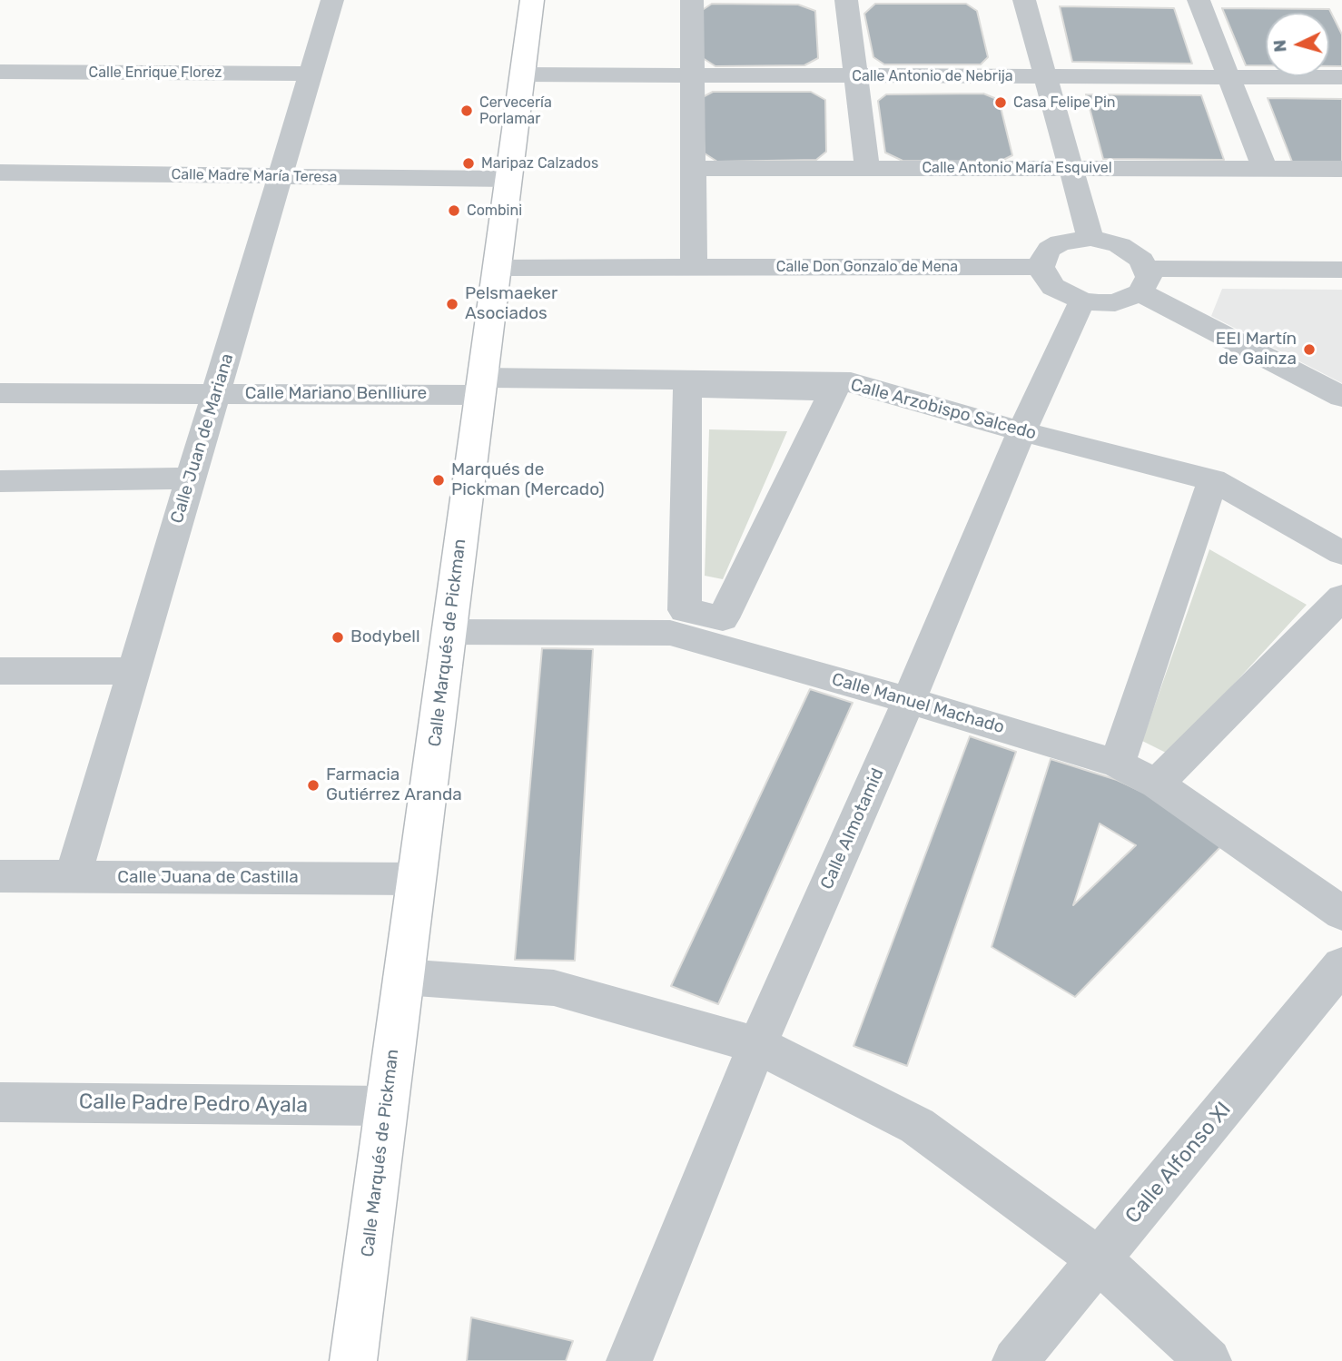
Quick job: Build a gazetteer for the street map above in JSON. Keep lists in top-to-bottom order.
{
  "streets": {
    "main road": ["Calle Marqués de Pickman"],
    "street": [
      "Calle Enrique Florez",
      "Calle Antonio de Nebrija",
      "Calle Antonio María Esquivel",
      "Calle Madre María Teresa",
      "Calle Don Gonzalo de Mena",
      "Calle Mariano Benlliure",
      "Calle Arzobispo Salcedo",
      "Calle Juan de Mariana",
      "Calle Manuel Machado",
      "Calle Almotamid",
      "Calle Juana de Castilla",
      "Calle Padre Pedro Ayala",
      "Calle Alfonso XI"
    ]
  },
  "crossings": [
    ["Calle Enrique Florez", "Calle Juan de Mariana"],
    ["Calle Antonio de Nebrija", "Calle Marqués de Pickman"],
    ["Calle Madre María Teresa", "Calle Juan de Mariana"],
    ["Calle Madre María Teresa", "Calle Marqués de Pickman"],
    ["Calle Don Gonzalo de Mena", "Calle Marqués de Pickman"],
    ["Calle Don Gonzalo de Mena", "Calle Almotamid"],
    ["Calle Mariano Benlliure", "Calle Arzobispo Salcedo"],
    ["Calle Mariano Benlliure", "Calle Juan de Mariana"],
    ["Calle Mariano Benlliure", "Calle Marqués de Pickman"],
    ["Calle Arzobispo Salcedo", "Calle Marqués de Pickman"],
    ["Calle Arzobispo Salcedo", "Calle Almotamid"],
    ["Calle Juan de Mariana", "Calle Juana de Castilla"],
    ["Calle Marqués de Pickman", "Calle Manuel Machado"],
    ["Calle Marqués de Pickman", "Calle Juana de Castilla"],
    ["Calle Marqués de Pickman", "Calle Padre Pedro Ayala"],
    ["Calle Manuel Machado", "Calle Almotamid"]
  ],
  "places": [
    "Casa Felipe Pin",
    "Cervecería Porlamar",
    "Maripaz Calzados",
    "Combini",
    "Pelsmaeker Asociados",
    "EEI Martín de Gainza",
    "Marqués de Pickman (Mercado)",
    "Bodybell",
    "Farmacia Gutiérrez Aranda"
  ],
  "north": "left"
}
